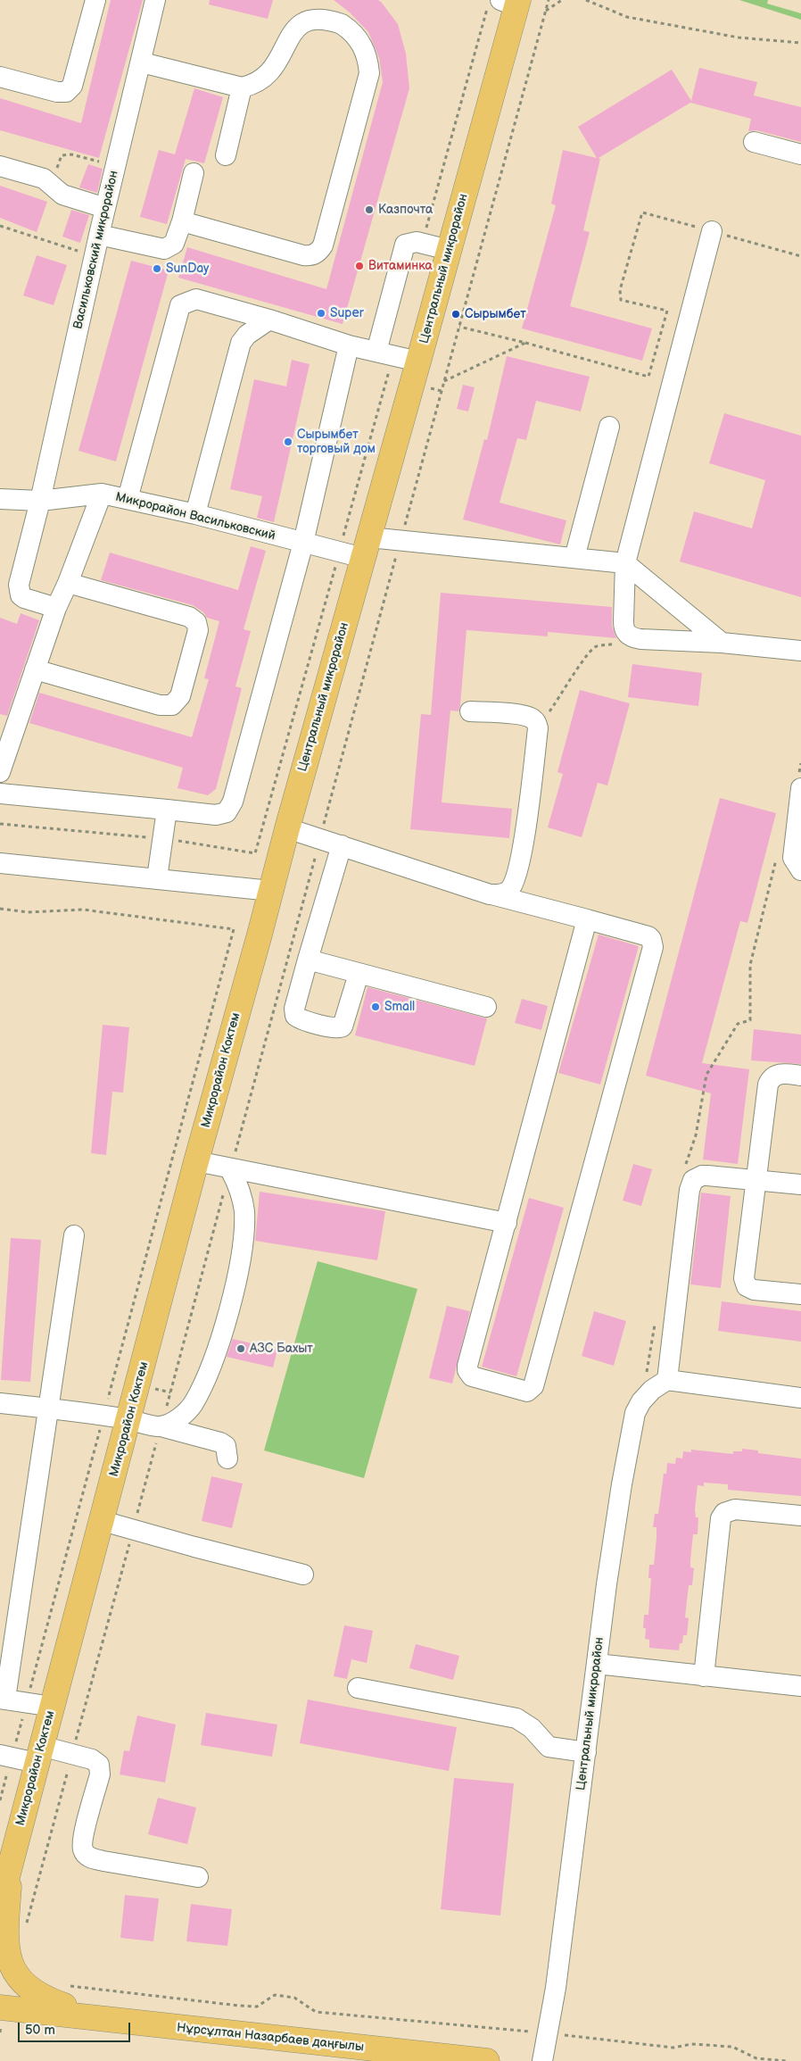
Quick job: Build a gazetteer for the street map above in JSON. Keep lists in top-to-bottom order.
{
  "streets": {
    "main road": ["Центральный микрорайон", "Микрорайон Коктем", "Нұрсұлтан Назарбаев даңғылы"],
    "street": ["Васильковский микрорайон", "Микрорайон Васильковский"]
  },
  "crossings": [
    ["Васильковский микрорайон", "Микрорайон Васильковский"],
    ["Центральный микрорайон", "Микрорайон Васильковский"],
    ["Центральный микрорайон", "Микрорайон Коктем"]
  ],
  "places": [
    "Казпочта",
    "Витаминка",
    "SunDay",
    "Super",
    "Сырымбет",
    "Сырымбет торговый дом",
    "Small",
    "АЗС Бахыт"
  ],
  "scale_bar": "50 m"
}
